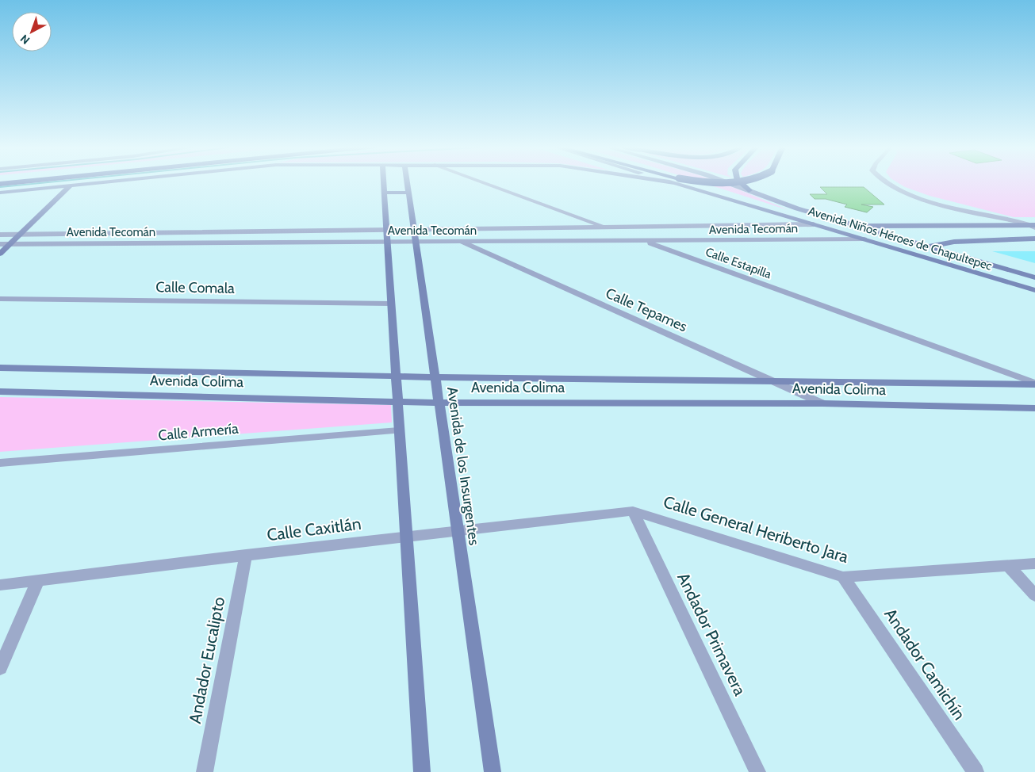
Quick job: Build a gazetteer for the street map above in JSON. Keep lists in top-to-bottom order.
{
  "streets": {
    "street": [
      "Avenida Tecomán",
      "Avenida Niños Héroes de Chapultepec",
      "Calle Estapilla",
      "Calle Comala",
      "Calle Tepames",
      "Avenida Colima",
      "Calle Armería",
      "Avenida de los Insurgentes",
      "Calle Caxitlán",
      "Calle General Heriberto Jara",
      "Andador Primavera",
      "Andador Eucalipto",
      "Andador Camichín"
    ]
  },
  "crossings": [
    ["Avenida Tecomán", "Avenida Niños Héroes de Chapultepec"],
    ["Avenida Tecomán", "Calle Estapilla"],
    ["Avenida Tecomán", "Calle Tepames"],
    ["Avenida Tecomán", "Avenida de los Insurgentes"],
    ["Calle Estapilla", "Avenida Colima"],
    ["Calle Tepames", "Avenida Colima"],
    ["Avenida Colima", "Avenida de los Insurgentes"],
    ["Avenida de los Insurgentes", "Calle Caxitlán"],
    ["Calle Caxitlán", "Calle General Heriberto Jara"],
    ["Calle Caxitlán", "Andador Primavera"],
    ["Calle Caxitlán", "Andador Eucalipto"],
    ["Calle General Heriberto Jara", "Andador Primavera"],
    ["Calle General Heriberto Jara", "Andador Camichín"]
  ],
  "north": "bottom left"
}
